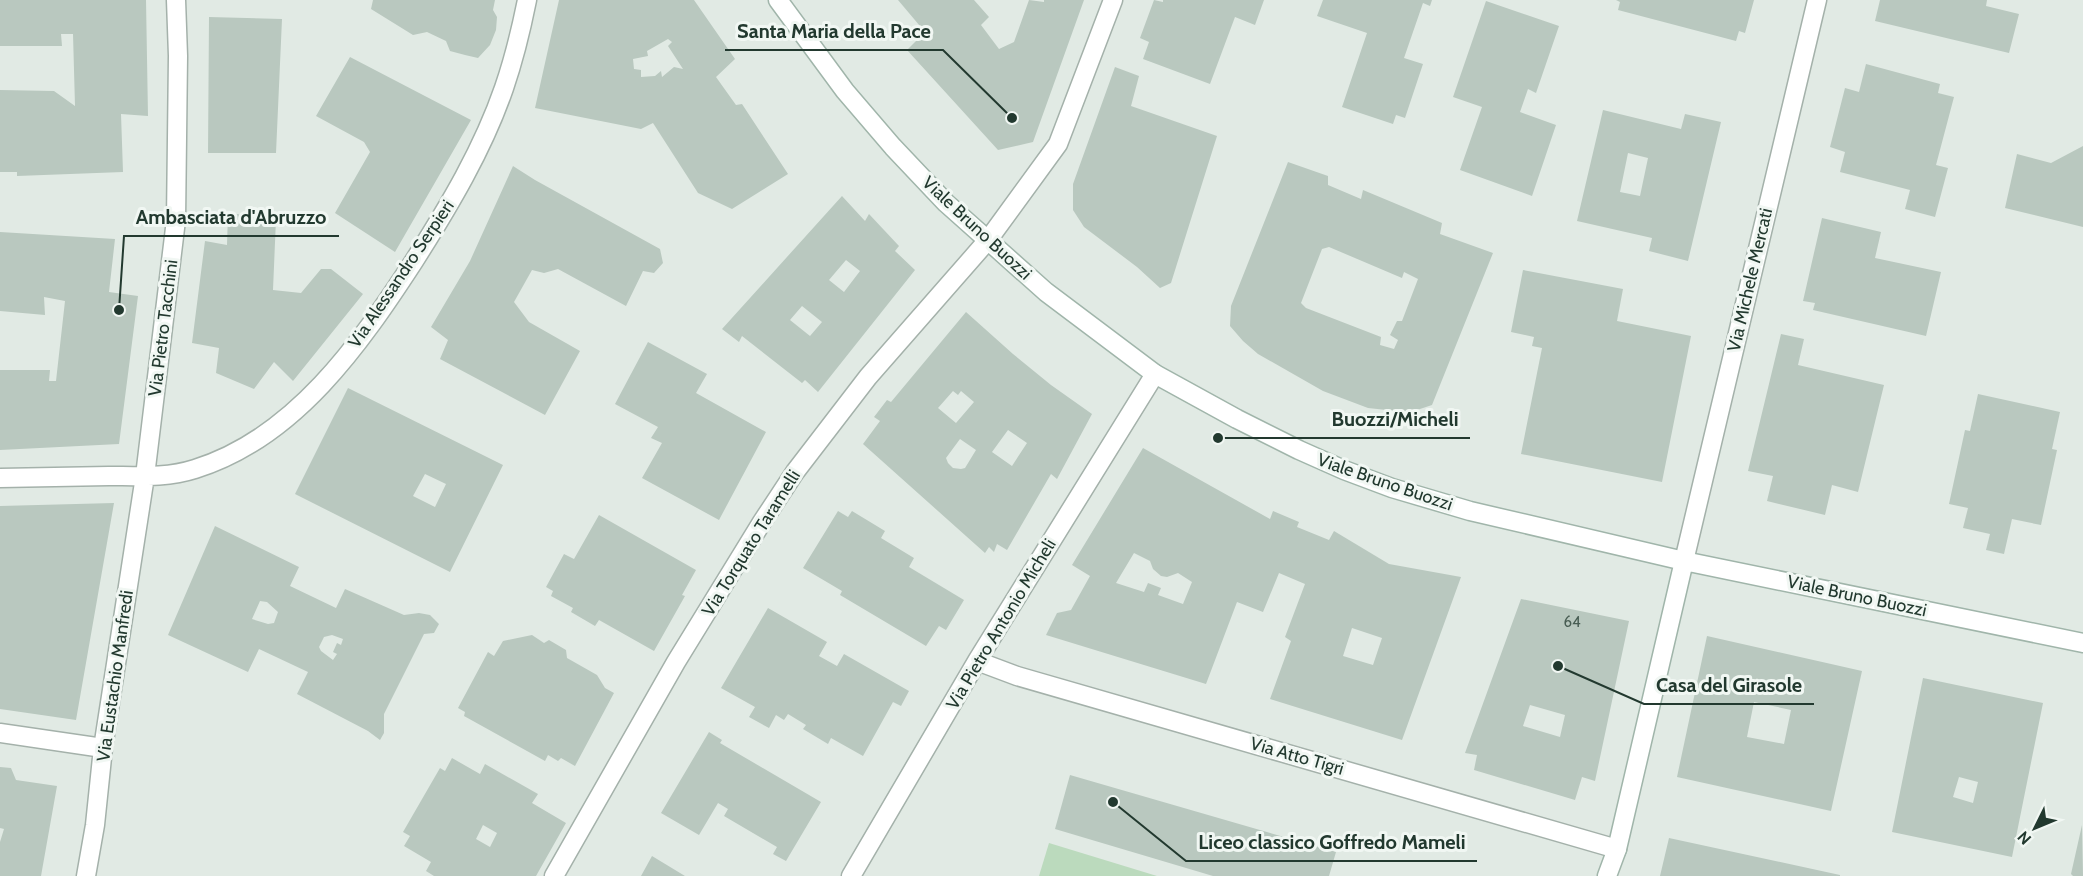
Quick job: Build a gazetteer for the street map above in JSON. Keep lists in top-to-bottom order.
{
  "streets": {
    "street": [
      "Viale Bruno Buozzi",
      "Via Alessandro Serpieri",
      "Via Michele Mercati",
      "Via Pietro Tacchini",
      "Via Torquato Taramelli",
      "Via Pietro Antonio Micheli",
      "Via Eustachio Manfredi",
      "Via Atto Tigri"
    ]
  },
  "crossings": [
    ["Viale Bruno Buozzi", "Via Michele Mercati"],
    ["Viale Bruno Buozzi", "Via Torquato Taramelli"],
    ["Viale Bruno Buozzi", "Via Pietro Antonio Micheli"],
    ["Via Alessandro Serpieri", "Via Pietro Tacchini"],
    ["Via Alessandro Serpieri", "Via Eustachio Manfredi"],
    ["Via Michele Mercati", "Via Atto Tigri"],
    ["Via Pietro Tacchini", "Via Eustachio Manfredi"],
    ["Via Pietro Antonio Micheli", "Via Atto Tigri"]
  ],
  "places": [
    "Santa Maria della Pace",
    "Ambasciata d'Abruzzo",
    "Buozzi/Micheli",
    "Casa del Girasole",
    "Liceo classico Goffredo Mameli"
  ],
  "house_numbers": ["64"],
  "north": "bottom left"
}
